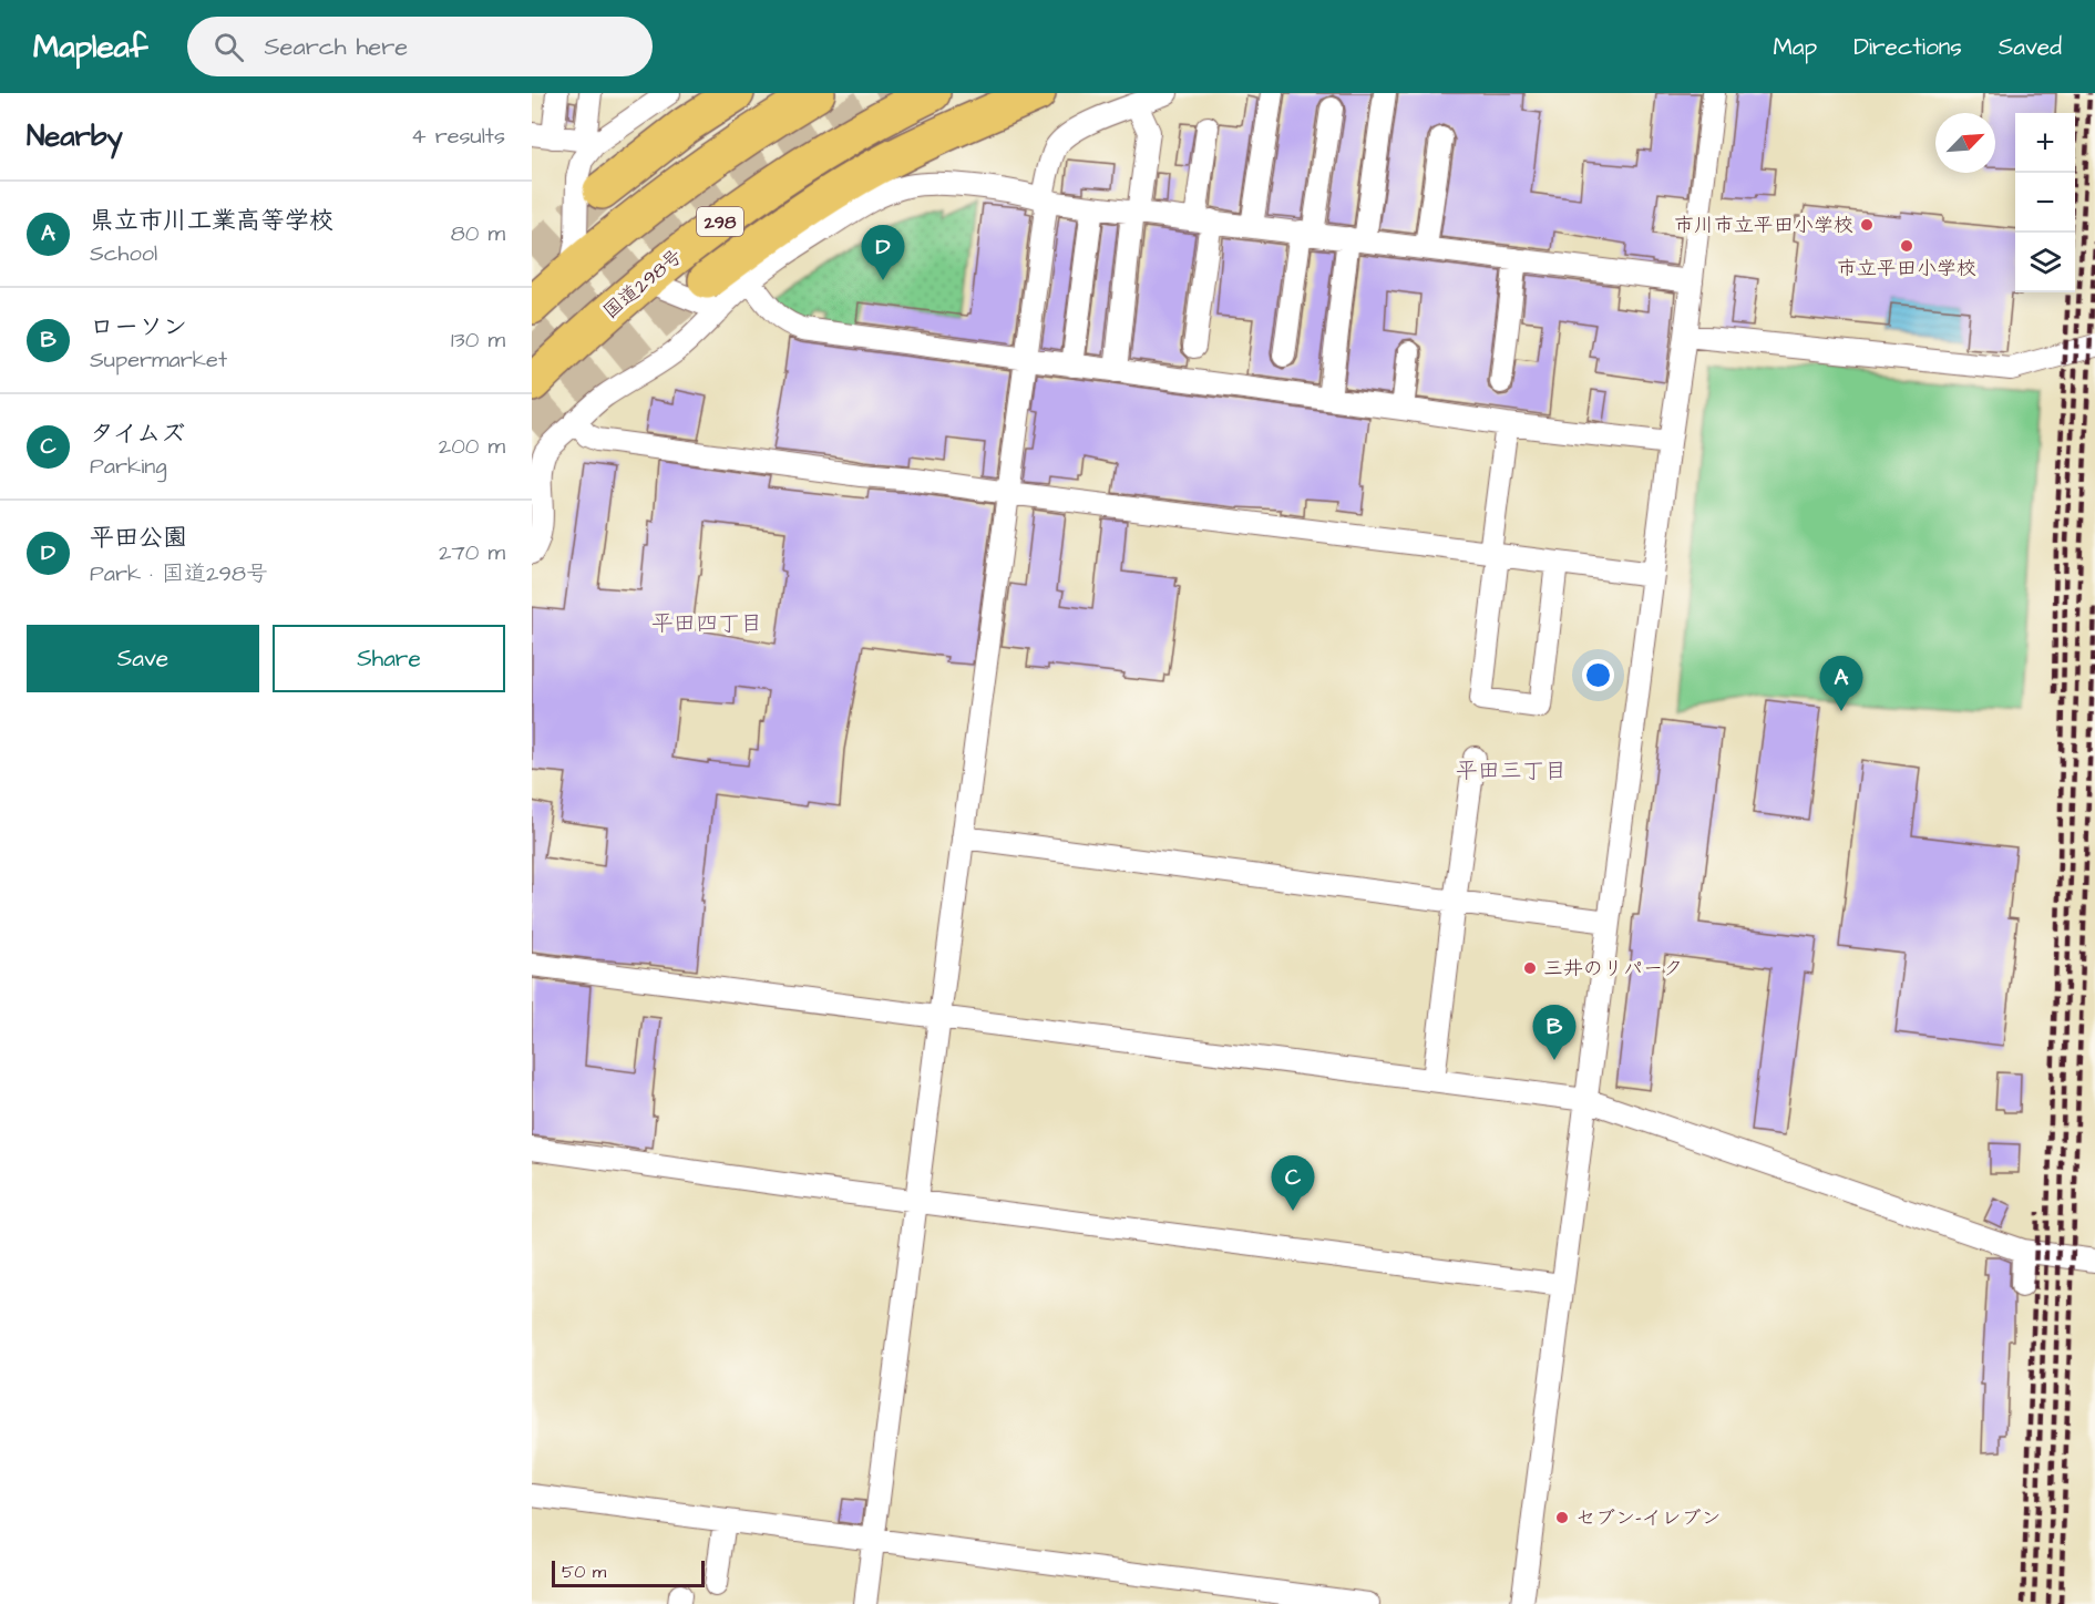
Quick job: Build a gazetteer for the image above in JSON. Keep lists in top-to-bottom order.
{
  "streets": {
    "highway": ["298", "国道298号"]
  },
  "districts": ["平田四丁目", "平田三丁目"],
  "places": [
    "市川市立平田小学校",
    "市立平田小学校",
    "三井のリパーク",
    "セブン-イレブン"
  ],
  "scale_bar": "50 m",
  "north": "top right",
  "page": {
    "header": "Mapleaf",
    "search": "Search here",
    "nav": ["Map", "Directions", "Saved"],
    "heading": ["Nearby", "4 results"],
    "map_buttons": ["+", "−"],
    "list": [
      {
        "mark": "A",
        "name": "県立市川工業高等学校",
        "note": "School",
        "value": "80 m"
      },
      {
        "mark": "B",
        "name": "ローソン",
        "note": "Supermarket",
        "value": "130 m"
      },
      {
        "mark": "C",
        "name": "タイムズ",
        "note": "Parking",
        "value": "200 m"
      },
      {
        "mark": "D",
        "name": "平田公園",
        "note": "Park · 国道298号",
        "value": "270 m"
      }
    ],
    "pins": [
      "D",
      "A",
      "B",
      "C"
    ],
    "buttons": ["Save", "Share"],
    "scale": "50 m"
  }
}
